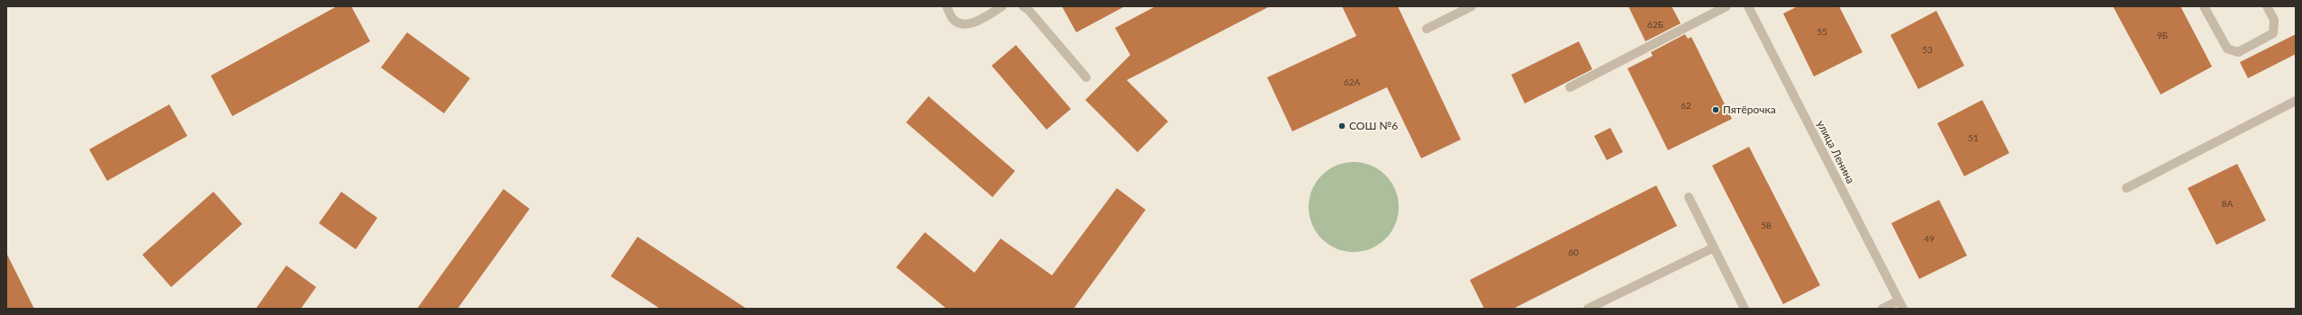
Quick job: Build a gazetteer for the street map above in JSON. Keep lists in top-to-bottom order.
{
  "streets": {
    "street": ["улица Ленина"]
  },
  "places": ["Пятёрочка", "СОШ №6"],
  "house_numbers": [
    "62Б",
    "55",
    "9Б",
    "53",
    "62А",
    "62",
    "51",
    "8А",
    "58",
    "49",
    "60"
  ]
}
